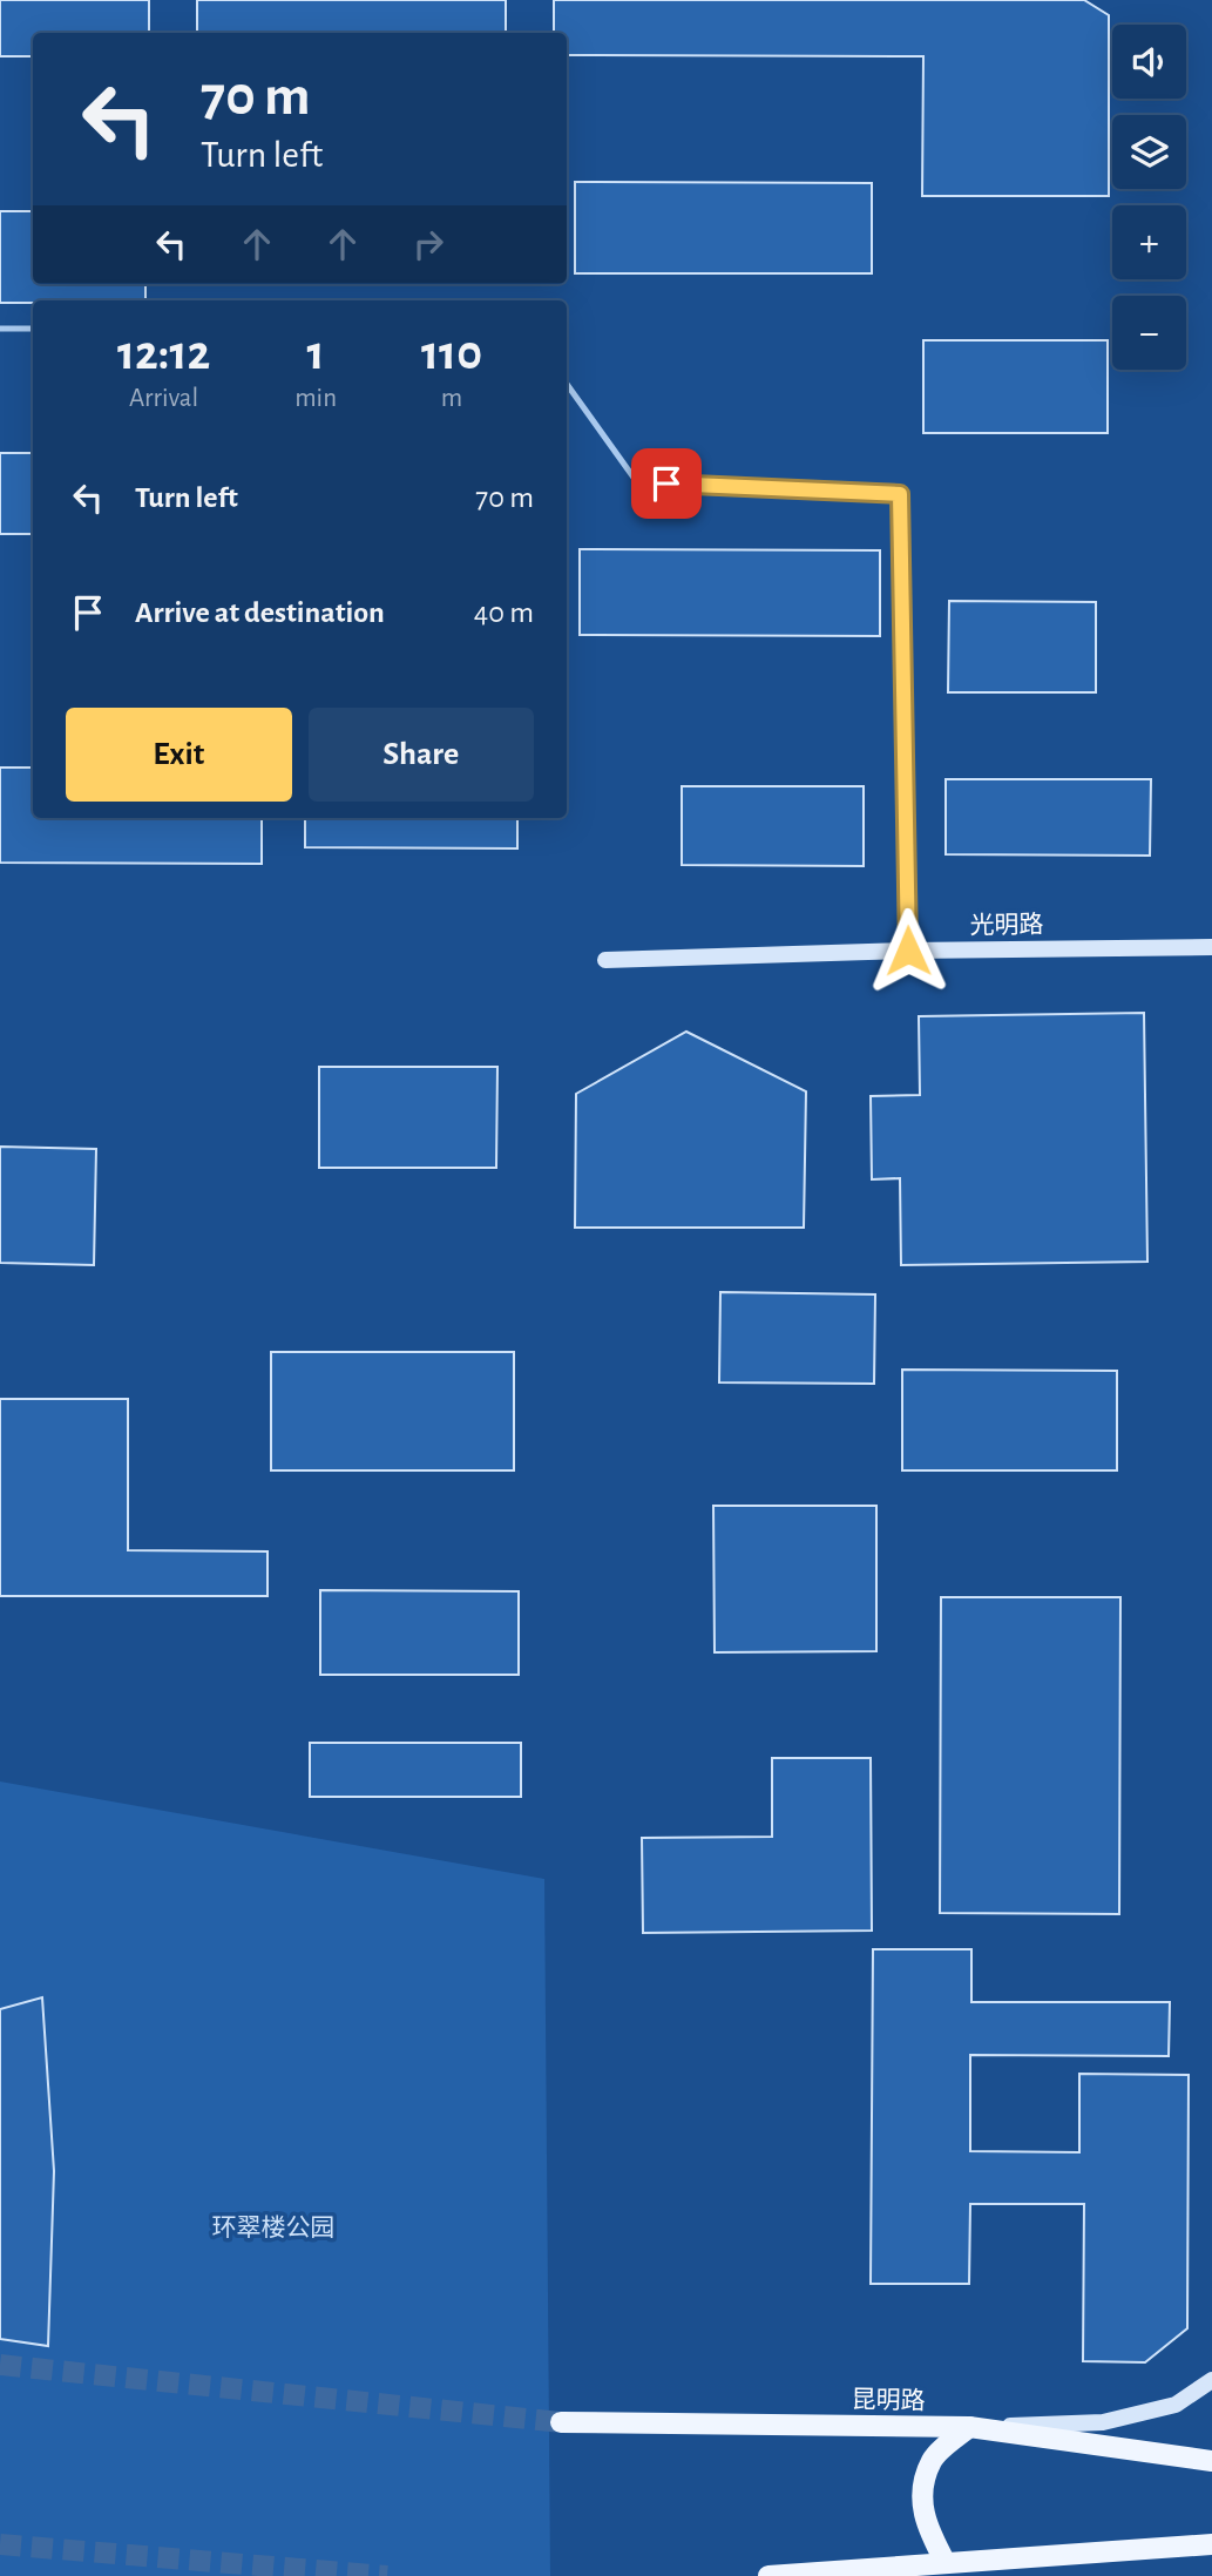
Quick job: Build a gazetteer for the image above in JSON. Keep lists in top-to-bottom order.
{
  "streets": {
    "main road": ["昆明路"],
    "street": ["光明路"]
  },
  "parks": ["环翠楼公园"],
  "page": {
    "map_buttons": ["+", "−"],
    "turn": ["70 m", "Turn left"],
    "eta": [
      "12:12",
      "Arrival",
      "1",
      "min",
      "110",
      "m"
    ],
    "list": [
      {
        "name": "Turn left",
        "value": "70 m"
      },
      {
        "name": "Arrive at destination",
        "value": "40 m"
      }
    ],
    "buttons": ["Exit", "Share"]
  }
}
